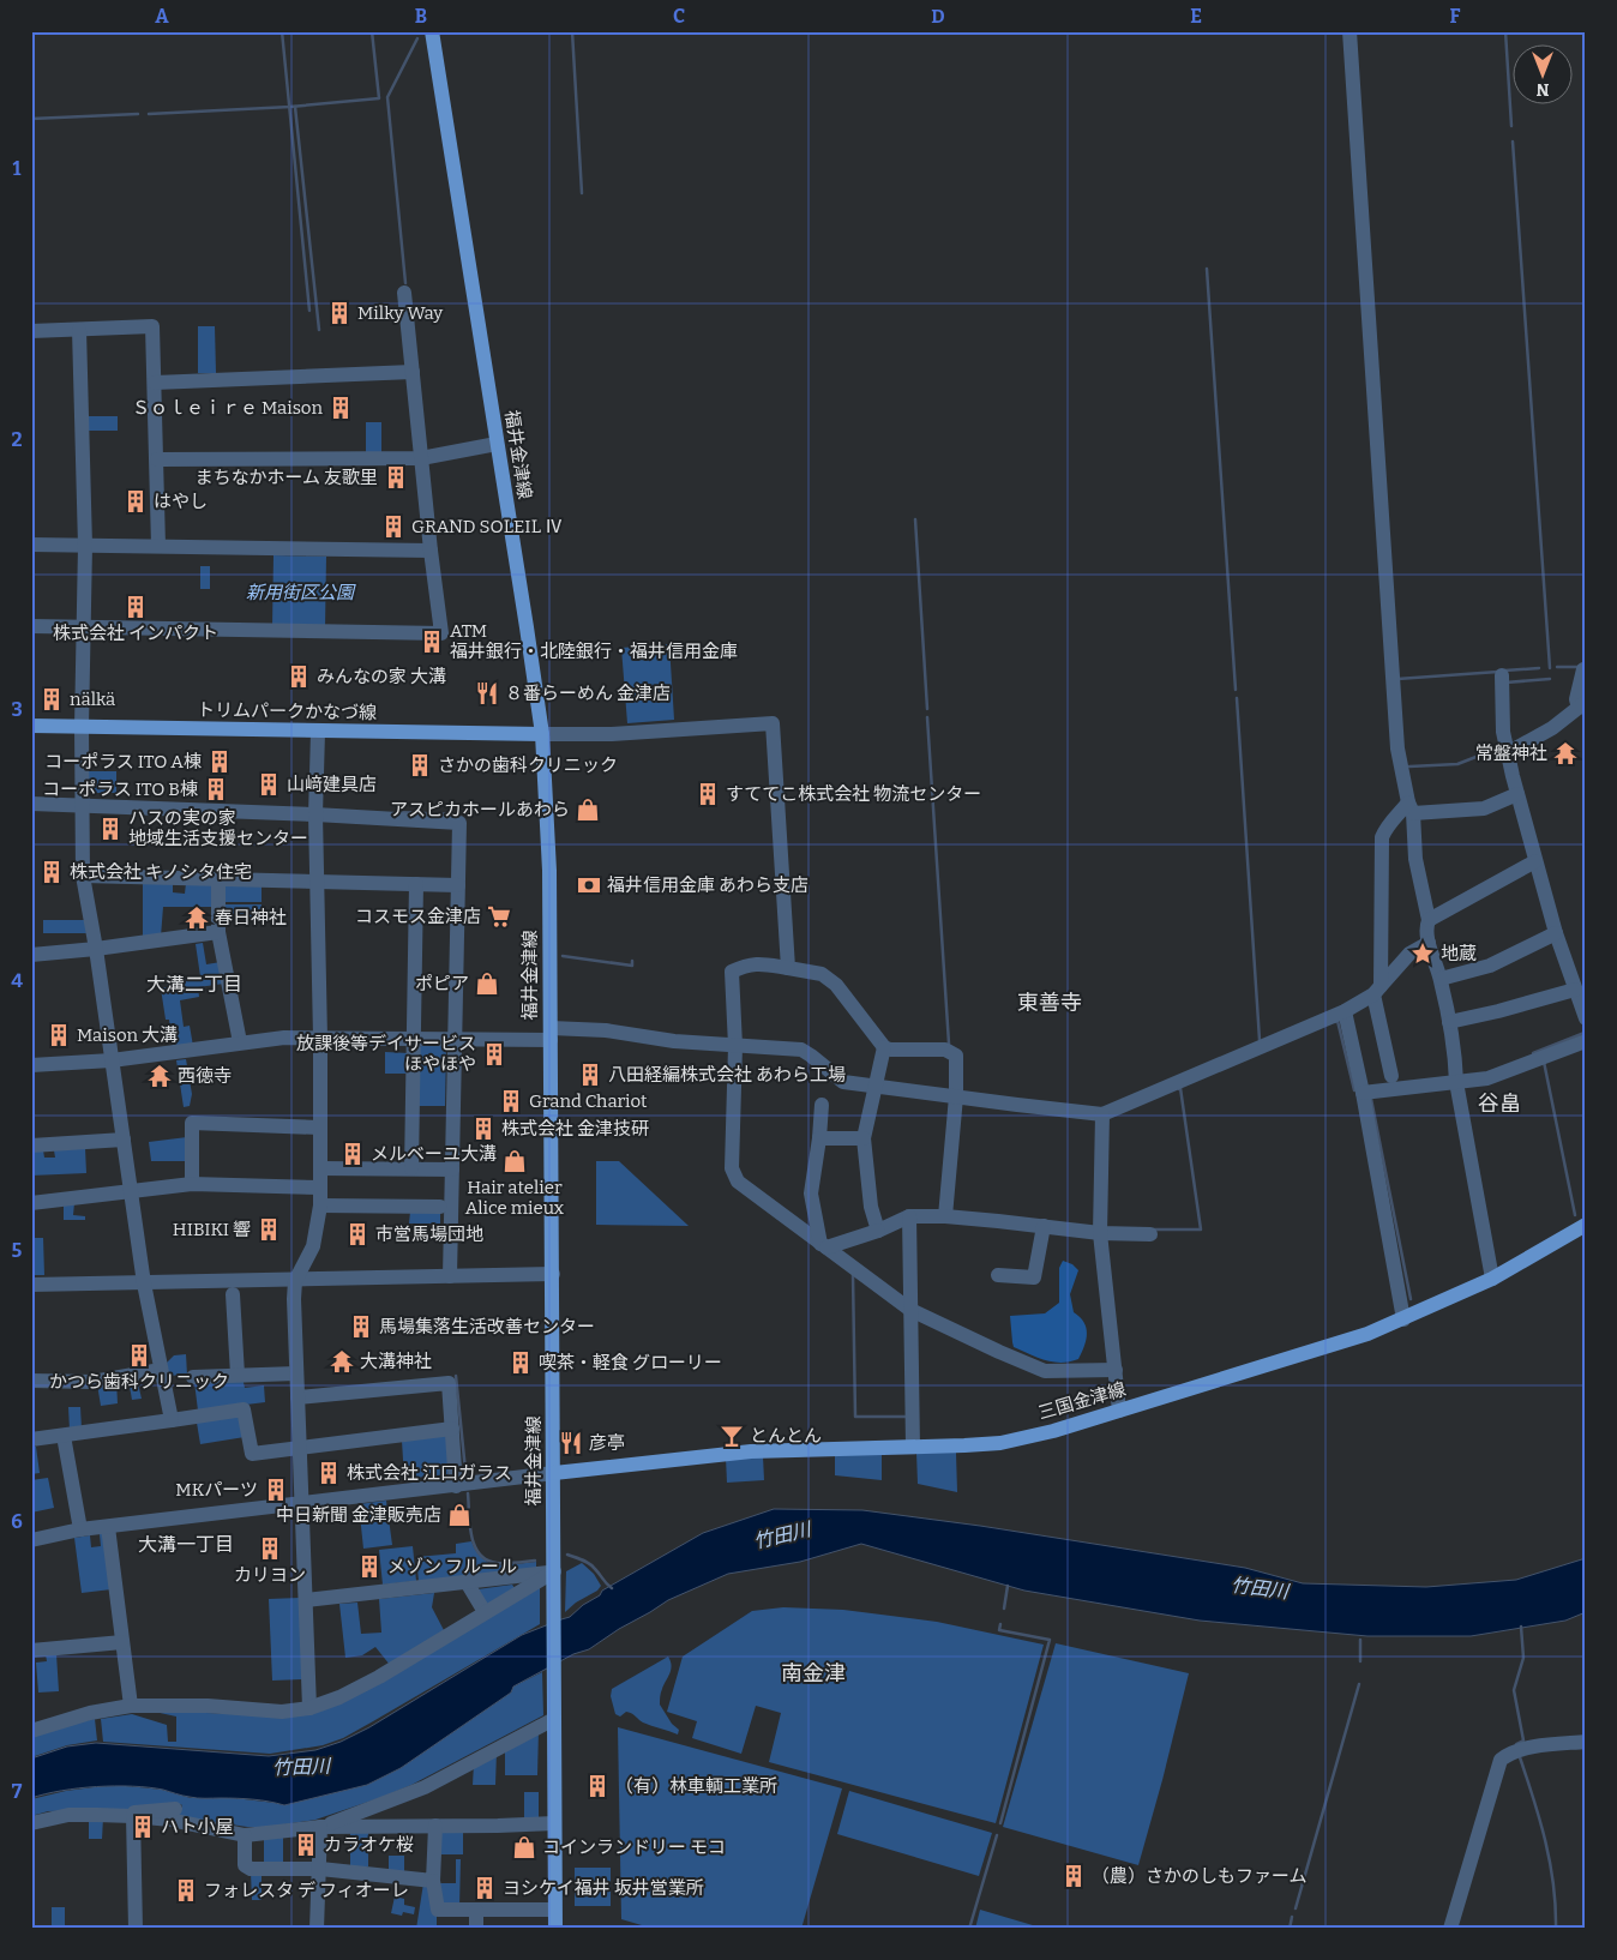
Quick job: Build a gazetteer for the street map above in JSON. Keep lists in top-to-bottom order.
{
  "streets": {
    "main road": ["福井金津線", "トリムパークかなづ線", "三国金津線"]
  },
  "crossings": [
    ["福井金津線", "トリムパークかなづ線"],
    ["福井金津線", "三国金津線"]
  ],
  "districts": [
    "大溝二丁目",
    "東善寺",
    "谷畠",
    "大溝一丁目",
    "南金津"
  ],
  "water": ["竹田川"],
  "parks": ["新用街区公園"],
  "places": {
    "building": [
      "Milky Way",
      "Ｓｏｌｅｉｒｅ Maison",
      "まちなかホーム 友歌里",
      "はやし",
      "GRAND SOLEIL Ⅳ",
      "株式会社 インパクト",
      "ATM 福井銀行・北陸銀行・福井信用金庫",
      "みんなの家 大溝",
      "nälkä",
      "コーポラス ITO A棟",
      "さかの歯科クリニック",
      "山﨑建具店",
      "コーポラス ITO B棟",
      "すててこ株式会社 物流センター",
      "ハスの実の家 地域生活支援センター",
      "株式会社 キノシタ住宅",
      "Maison 大溝",
      "放課後等デイサービス ほやほや",
      "八田経編株式会社 あわら工場",
      "Grand Chariot",
      "株式会社 金津技研",
      "メルベーユ大溝",
      "HIBIKI 響",
      "市営馬場団地",
      "馬場集落生活改善センター",
      "かつら歯科クリニック",
      "喫茶・軽食 グローリー",
      "株式会社 江口ガラス",
      "MKパーツ",
      "カリヨン",
      "メゾン フルール",
      "（有）林車輌工業所",
      "ハト小屋",
      "カラオケ桜",
      "（農）さかのしもファーム",
      "ヨシケイ福井 坂井営業所",
      "フォレスタ デ フィオーレ"
    ],
    "restaurant": ["８番らーめん 金津店", "彦亭"],
    "temple": [
      "常盤神社",
      "春日神社",
      "西徳寺",
      "大溝神社"
    ],
    "shop": [
      "アスピカホールあわら",
      "ポピア",
      "Hair atelier Alice mieux",
      "中日新聞 金津販売店",
      "コインランドリー モコ"
    ],
    "bank": ["福井信用金庫 あわら支店"],
    "supermarket": ["コスモス金津店"],
    "place": ["地蔵"],
    "bar": ["とんとん"]
  },
  "north": "bottom",
  "grid": {
    "columns": [
      "A",
      "B",
      "C",
      "D",
      "E",
      "F"
    ],
    "rows": [
      "1",
      "2",
      "3",
      "4",
      "5",
      "6",
      "7"
    ]
  }
}
